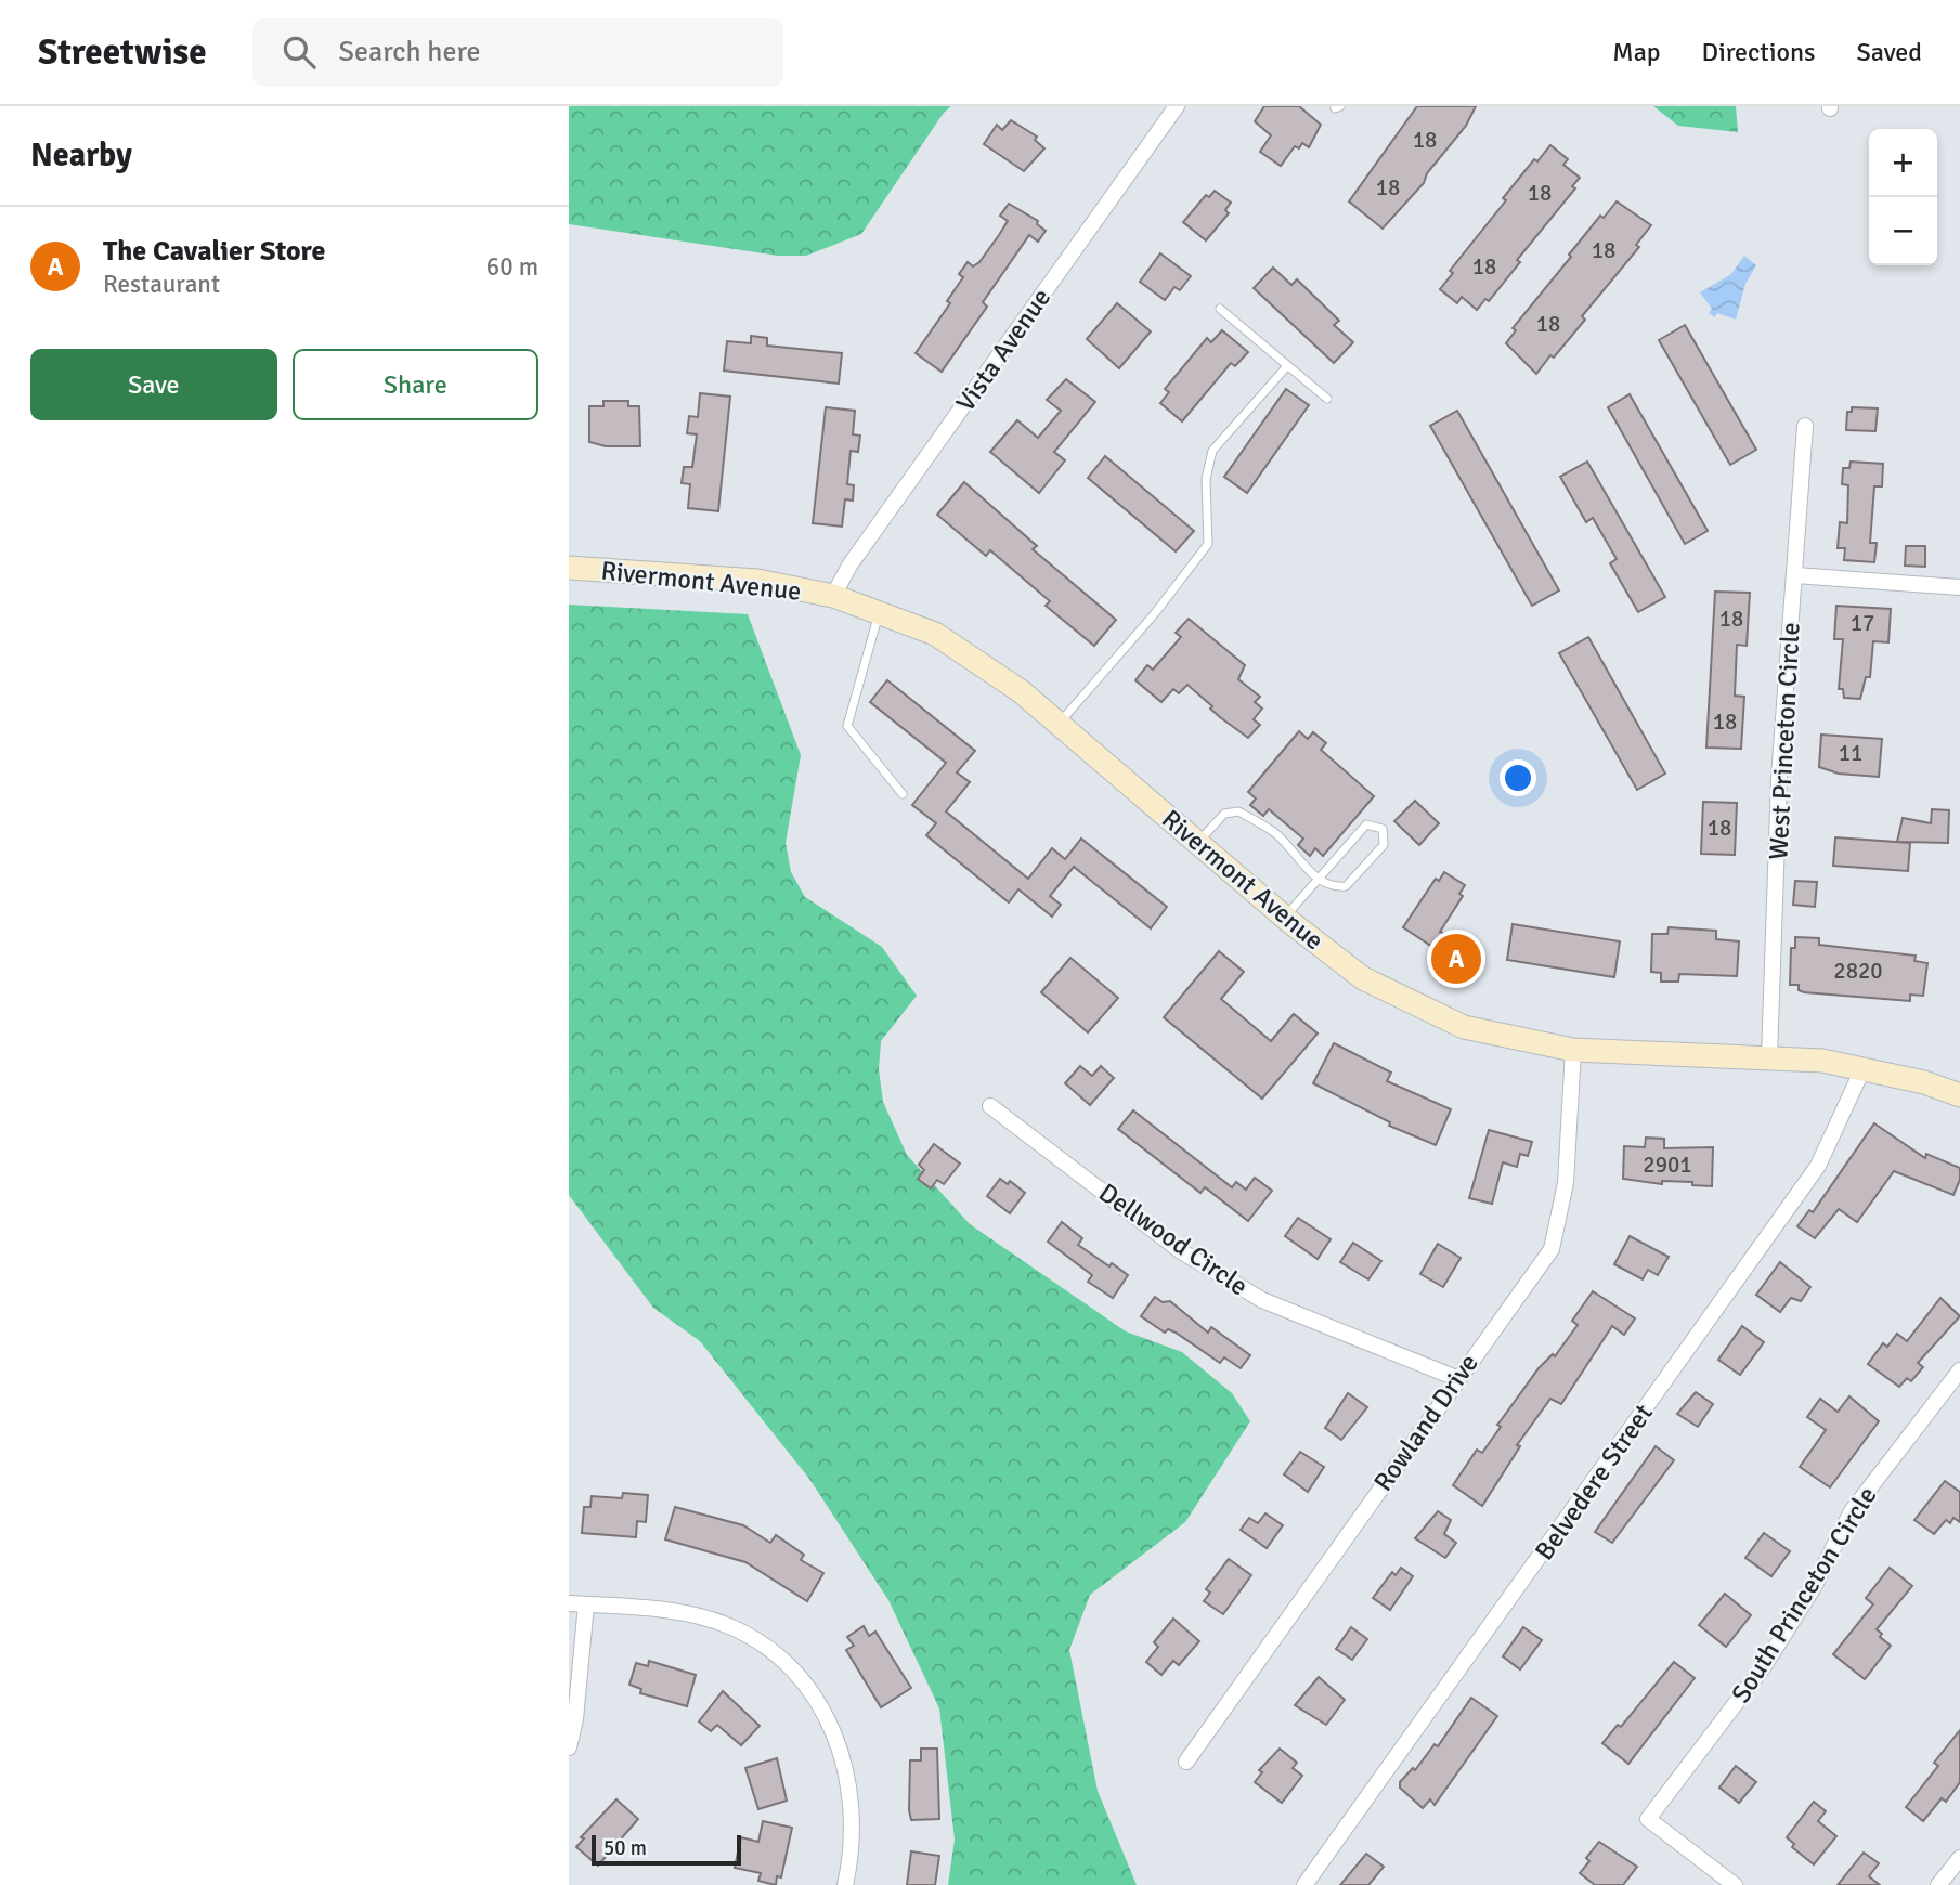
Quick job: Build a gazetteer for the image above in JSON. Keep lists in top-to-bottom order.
{
  "streets": {
    "main road": ["Rivermont Avenue"],
    "street": [
      "Vista Avenue",
      "West Princeton Circle",
      "Dellwood Circle",
      "Rowland Drive",
      "Belvedere Street",
      "South Princeton Circle"
    ]
  },
  "crossings": [
    ["Vista Avenue", "Rivermont Avenue"],
    ["Rivermont Avenue", "West Princeton Circle"],
    ["Rivermont Avenue", "Rowland Drive"],
    ["Rivermont Avenue", "Belvedere Street"],
    ["Dellwood Circle", "Rowland Drive"]
  ],
  "house_numbers": [
    "18",
    "18",
    "18",
    "18",
    "18",
    "18",
    "18",
    "17",
    "18",
    "11",
    "18",
    "2820",
    "2901"
  ],
  "scale_bar": "50 m",
  "page": {
    "header": "Streetwise",
    "search": "Search here",
    "nav": ["Map", "Directions", "Saved"],
    "heading": "Nearby",
    "map_buttons": ["+", "−"],
    "list": [
      {
        "mark": "A",
        "name": "The Cavalier Store",
        "note": "Restaurant",
        "value": "60 m"
      }
    ],
    "buttons": ["Save", "Share"],
    "pins": "A",
    "scale": "50 m"
  }
}
